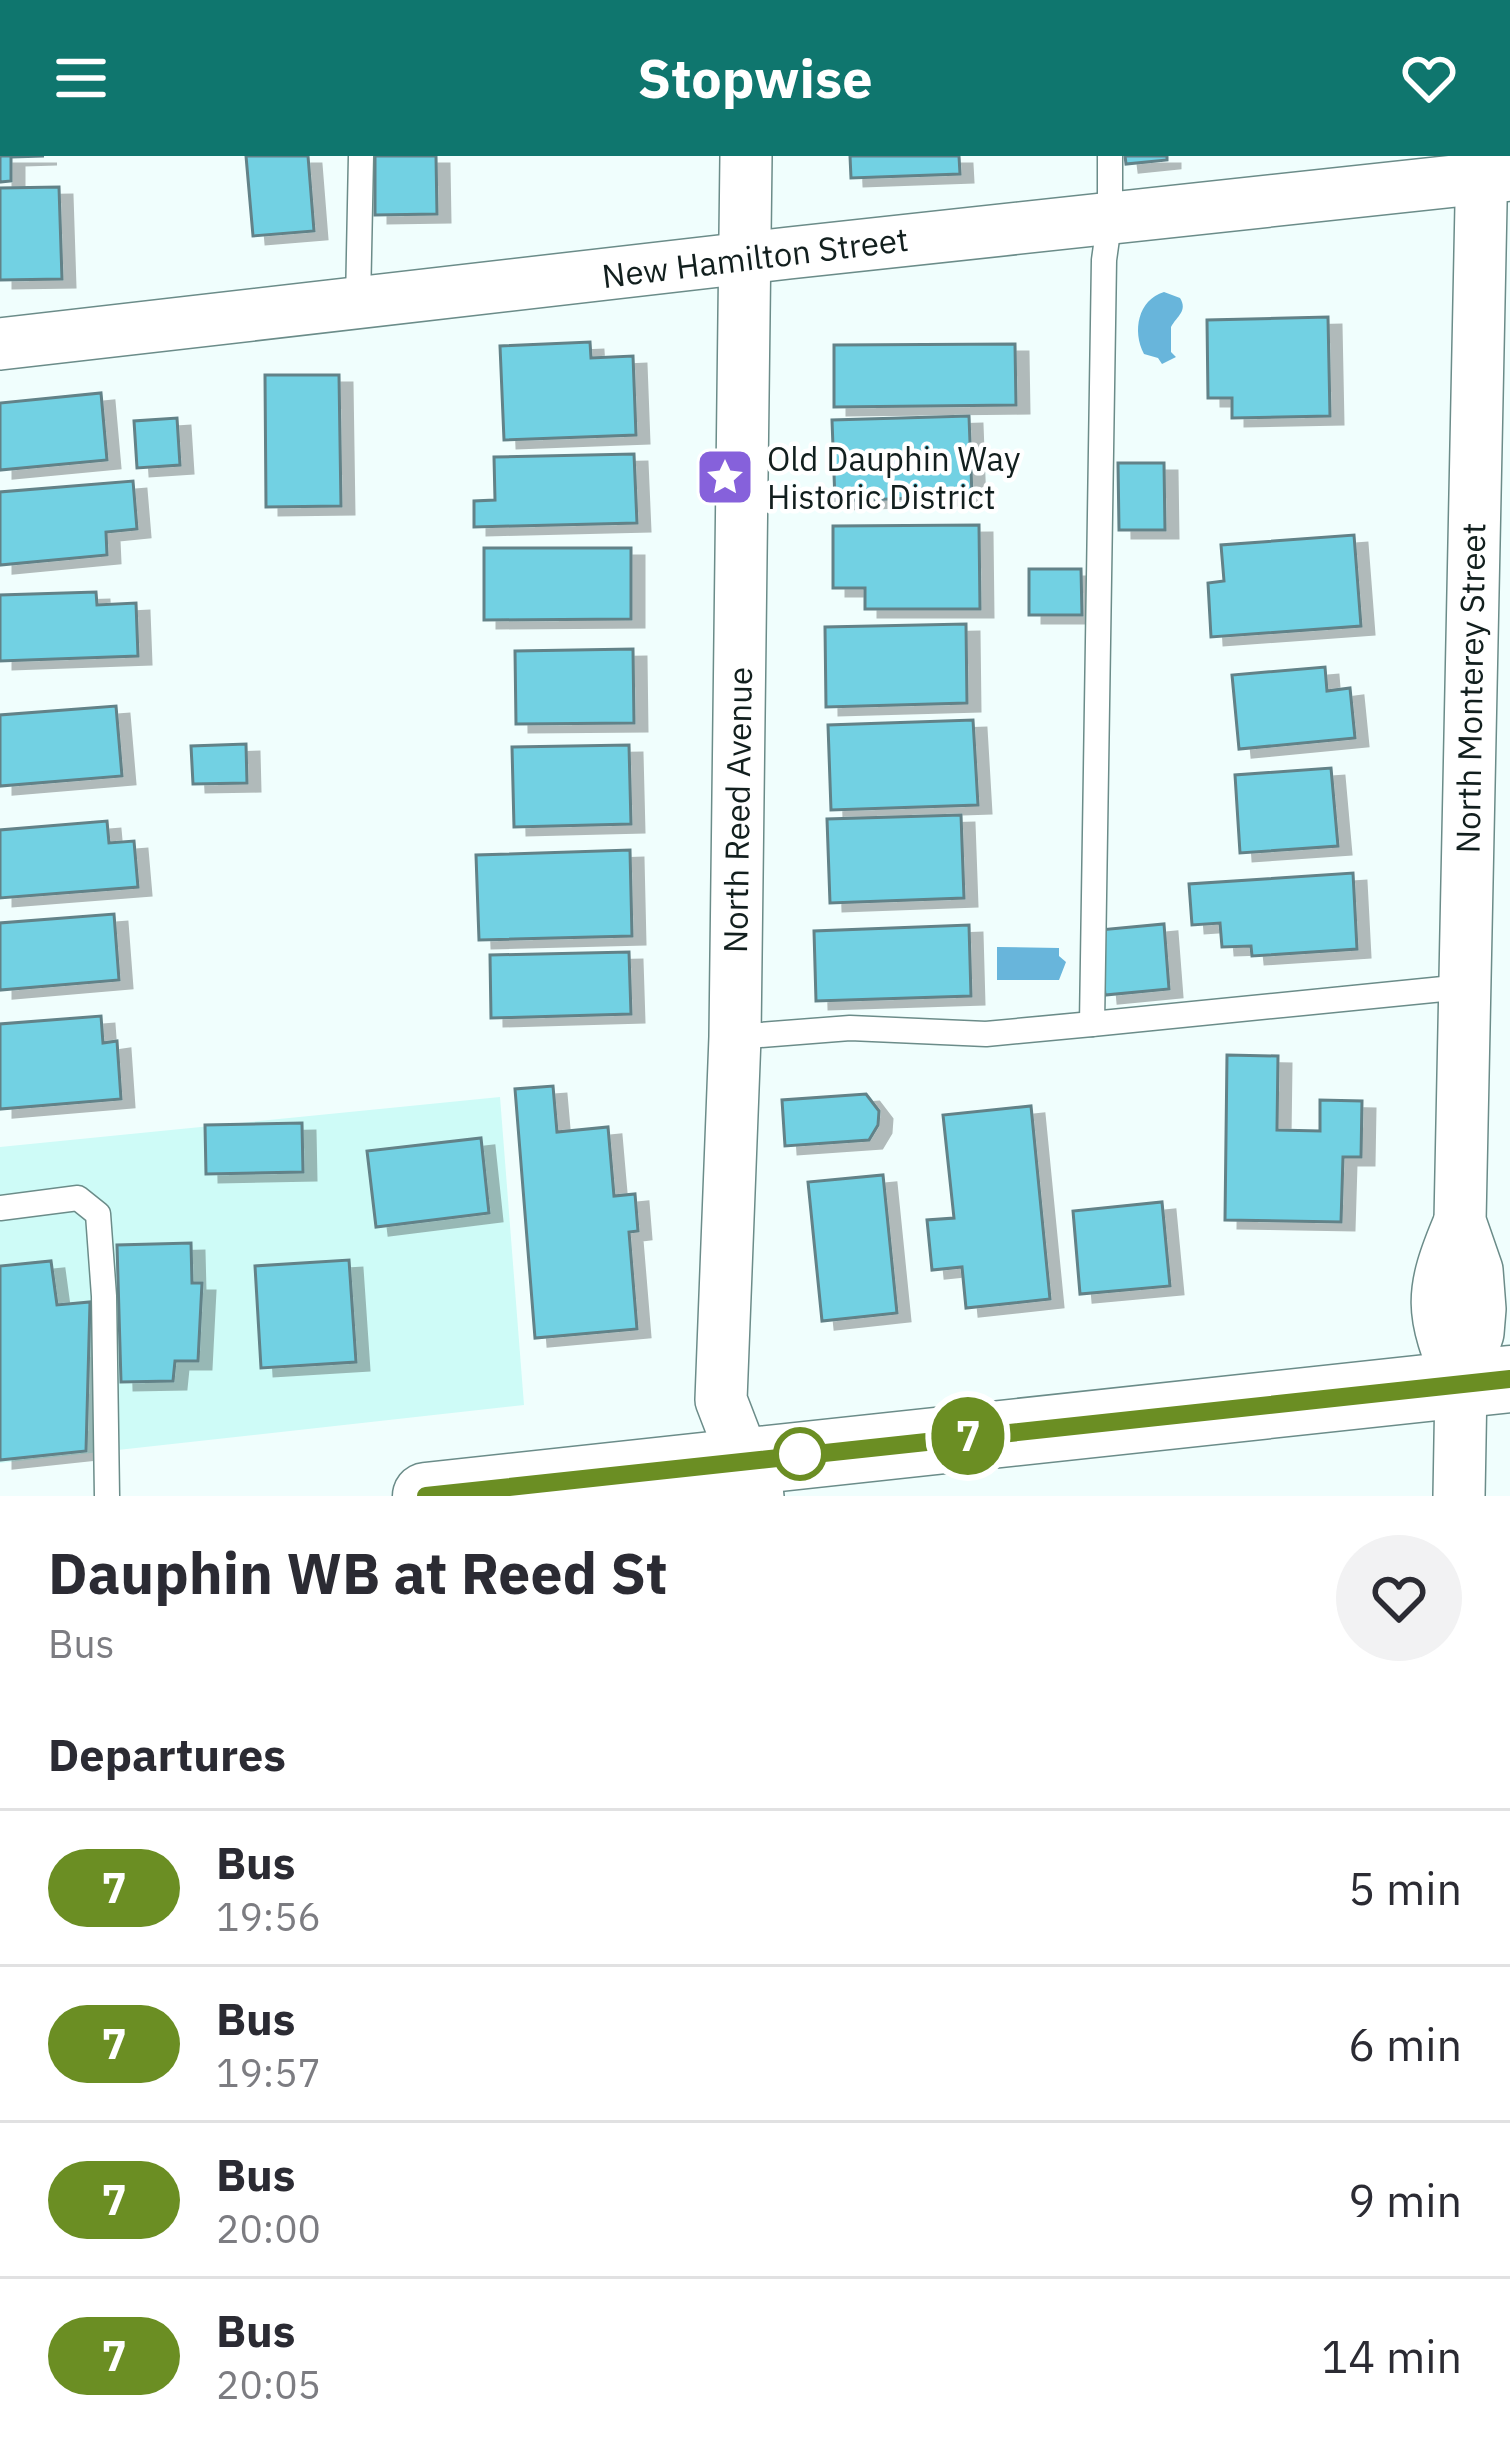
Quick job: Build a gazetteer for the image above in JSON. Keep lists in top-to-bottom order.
{
  "streets": {
    "street": ["New Hamilton Street", "North Monterey Street", "North Reed Avenue"]
  },
  "crossings": [
    ["New Hamilton Street", "North Monterey Street"],
    ["New Hamilton Street", "North Reed Avenue"]
  ],
  "places": {
    "place": ["Old Dauphin Way Historic District"]
  },
  "lines": ["bus line 7"],
  "page": {
    "header": "Stopwise",
    "on_map": "7",
    "heading": [
      ["Dauphin WB at Reed St", "Bus"],
      "Departures"
    ],
    "list": [
      {
        "mark": "7",
        "name": "Bus",
        "note": "19:56",
        "value": "5 min"
      },
      {
        "mark": "7",
        "name": "Bus",
        "note": "19:57",
        "value": "6 min"
      },
      {
        "mark": "7",
        "name": "Bus",
        "note": "20:00",
        "value": "9 min"
      },
      {
        "mark": "7",
        "name": "Bus",
        "note": "20:05",
        "value": "14 min"
      }
    ]
  }
}
